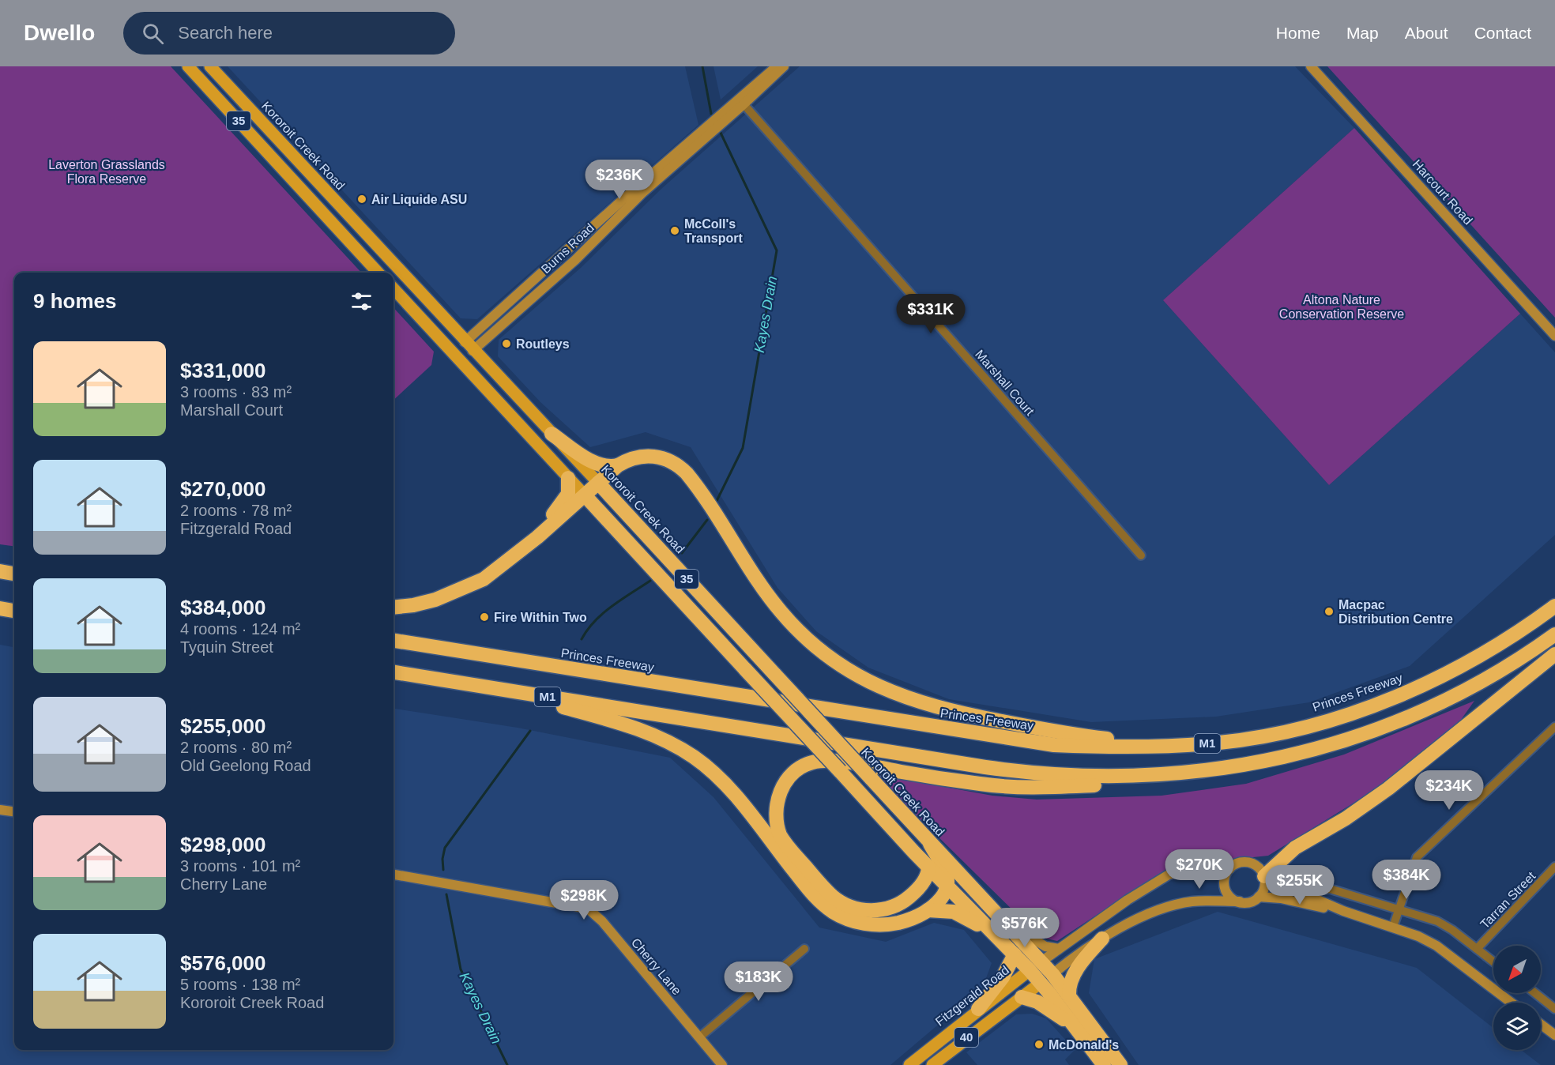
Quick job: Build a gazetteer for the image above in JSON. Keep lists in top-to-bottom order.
{
  "streets": {
    "highway": [
      "35",
      "Kororoit Creek Road",
      "Princes Freeway",
      "M1",
      "Fitzgerald Road"
    ],
    "main road": ["40"],
    "street": [
      "Harcourt Road",
      "Burns Road",
      "Marshall Court",
      "Tarran Street",
      "Cherry Lane"
    ]
  },
  "crossings": [
    ["35", "Fitzgerald Road"],
    ["Kororoit Creek Road", "Burns Road"],
    ["Kororoit Creek Road", "Fitzgerald Road"],
    ["Burns Road", "Marshall Court"]
  ],
  "water": ["Kayes Drain"],
  "parks": ["Laverton Grasslands Flora Reserve", "Altona Nature Conservation Reserve"],
  "places": [
    "Air Liquide ASU",
    "McColl's Transport",
    "Routleys",
    "Macpac Distribution Centre",
    "Fire Within Two",
    "McDonald's"
  ],
  "north": "bottom left",
  "page": {
    "header": "Dwello",
    "search": "Search here",
    "nav": [
      "Home",
      "Map",
      "About",
      "Contact"
    ],
    "price": [
      "$236K",
      "$331K",
      "$234K",
      "$270K",
      "$384K",
      "$255K",
      "$298K",
      "$576K",
      "$183K"
    ],
    "heading": "9 homes",
    "list": [
      {
        "name": "$331,000",
        "note": "3 rooms · 83 m² · Marshall Court"
      },
      {
        "name": "$270,000",
        "note": "2 rooms · 78 m² · Fitzgerald Road"
      },
      {
        "name": "$384,000",
        "note": "4 rooms · 124 m² · Tyquin Street"
      },
      {
        "name": "$255,000",
        "note": "2 rooms · 80 m² · Old Geelong Road"
      },
      {
        "name": "$298,000",
        "note": "3 rooms · 101 m² · Cherry Lane"
      },
      {
        "name": "$576,000",
        "note": "5 rooms · 138 m² · Kororoit Creek Road"
      }
    ]
  }
}
